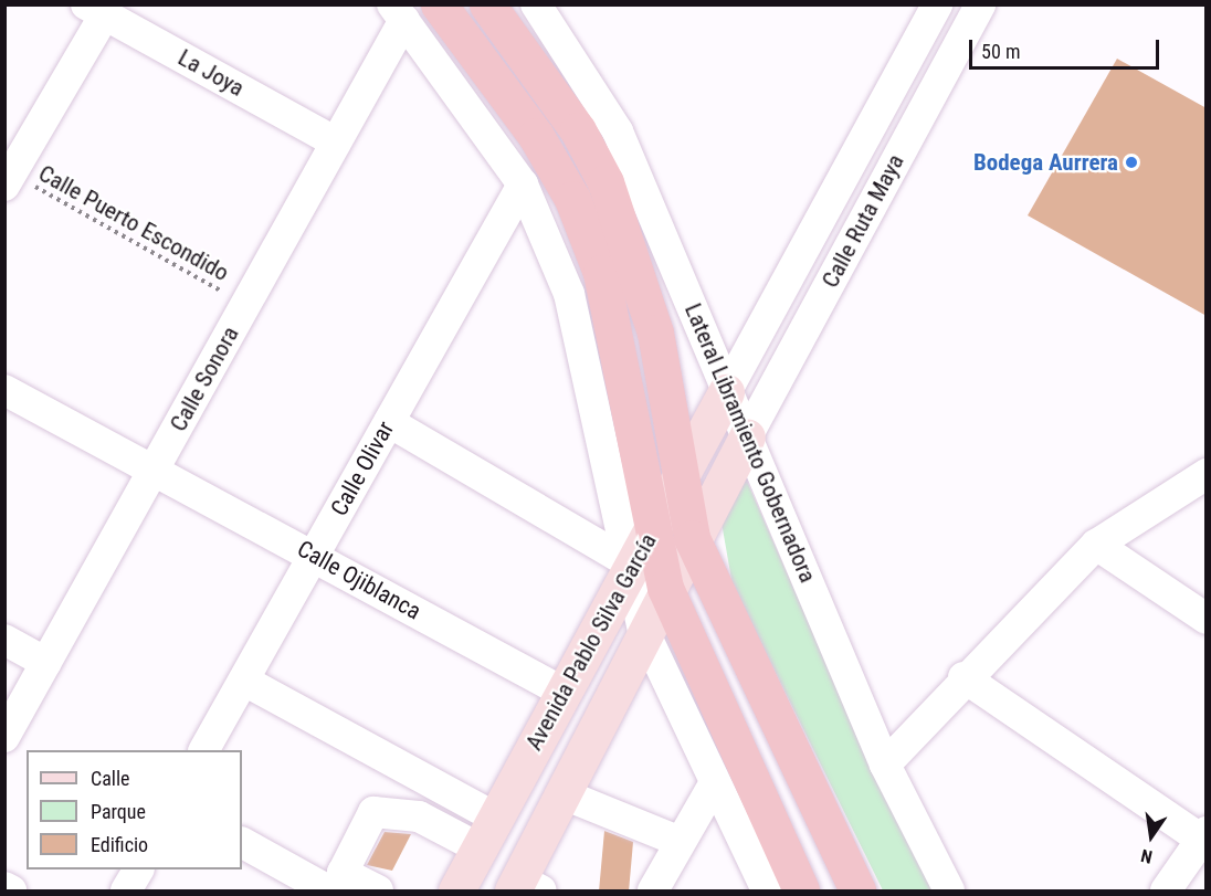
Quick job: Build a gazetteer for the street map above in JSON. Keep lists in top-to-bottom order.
{
  "streets": {
    "main road": ["Avenida Pablo Silva García"],
    "street": [
      "La Joya",
      "Calle Ruta Maya",
      "Calle Sonora",
      "Lateral Libramiento Gobernadora",
      "Calle Olivar",
      "Calle Ojiblanca"
    ],
    "path": ["Calle Puerto Escondido"]
  },
  "crossings": [
    ["La Joya", "Calle Sonora"],
    ["Calle Ruta Maya", "Lateral Libramiento Gobernadora"],
    ["Calle Ruta Maya", "Avenida Pablo Silva García"],
    ["Calle Puerto Escondido", "Calle Sonora"],
    ["Calle Sonora", "Calle Ojiblanca"],
    ["Lateral Libramiento Gobernadora", "Avenida Pablo Silva García"],
    ["Calle Olivar", "Calle Ojiblanca"],
    ["Calle Ojiblanca", "Avenida Pablo Silva García"]
  ],
  "places": ["Bodega Aurrera"],
  "legend": ["Calle", "Parque", "Edificio"],
  "scale_bar": "50 m",
  "north": "bottom"
}
